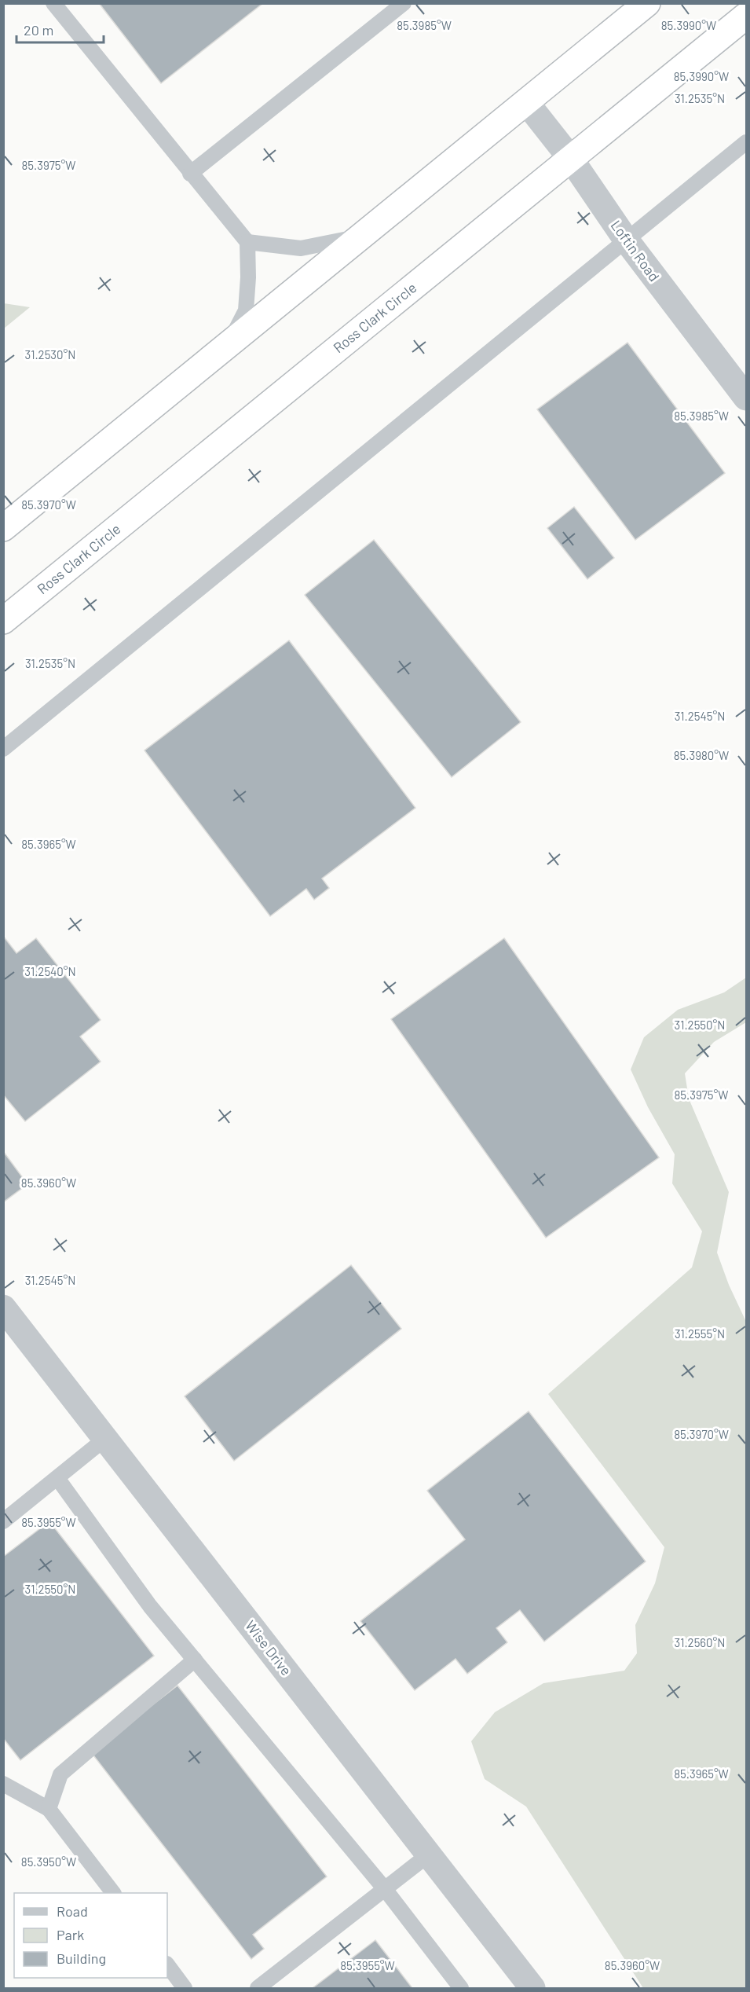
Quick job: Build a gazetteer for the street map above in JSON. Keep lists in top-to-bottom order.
{
  "streets": {
    "highway": ["Ross Clark Circle"],
    "street": ["Loftin Road", "Wise Drive"]
  },
  "crossings": [
    ["Loftin Road", "Ross Clark Circle"]
  ],
  "legend": ["Road", "Park", "Building"],
  "scale_bar": "20 m",
  "coordinates": [
    "85.3985°W",
    "85.3990°W",
    "31.2535°N",
    "85.3975°W",
    "31.2530°N",
    "85.3970°W",
    "31.2545°N",
    "85.3980°W",
    "85.3965°W",
    "31.2540°N",
    "31.2550°N",
    "85.3960°W",
    "31.2555°N",
    "85.3955°W",
    "31.2560°N",
    "85.3950°W"
  ]
}
